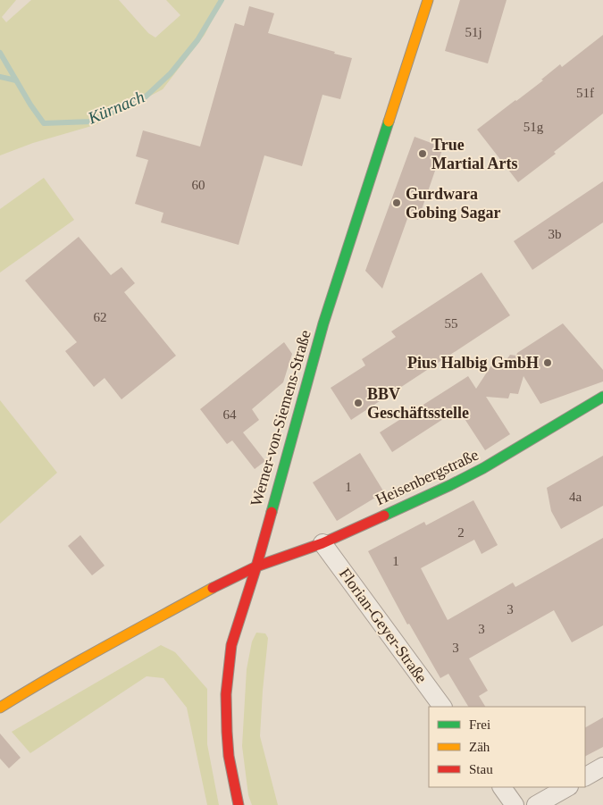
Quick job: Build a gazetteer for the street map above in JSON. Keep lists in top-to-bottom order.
{
  "streets": {
    "street": ["Werner-von-Siemens-Straße", "Heisenbergstraße", "Florian-Geyer-Straße"]
  },
  "crossings": [
    ["Werner-von-Siemens-Straße", "Heisenbergstraße"],
    ["Heisenbergstraße", "Florian-Geyer-Straße"]
  ],
  "water": ["Kürnach"],
  "places": [
    "True Martial Arts",
    "Gurdwara Gobing Sagar",
    "Pius Halbig GmbH",
    "BBV Geschäftsstelle"
  ],
  "house_numbers": [
    "51j",
    "51f",
    "51g",
    "60",
    "3b",
    "62",
    "55",
    "64",
    "1",
    "4a",
    "2",
    "1",
    "3",
    "3",
    "3"
  ],
  "legend": ["Frei", "Zäh", "Stau"]
}
